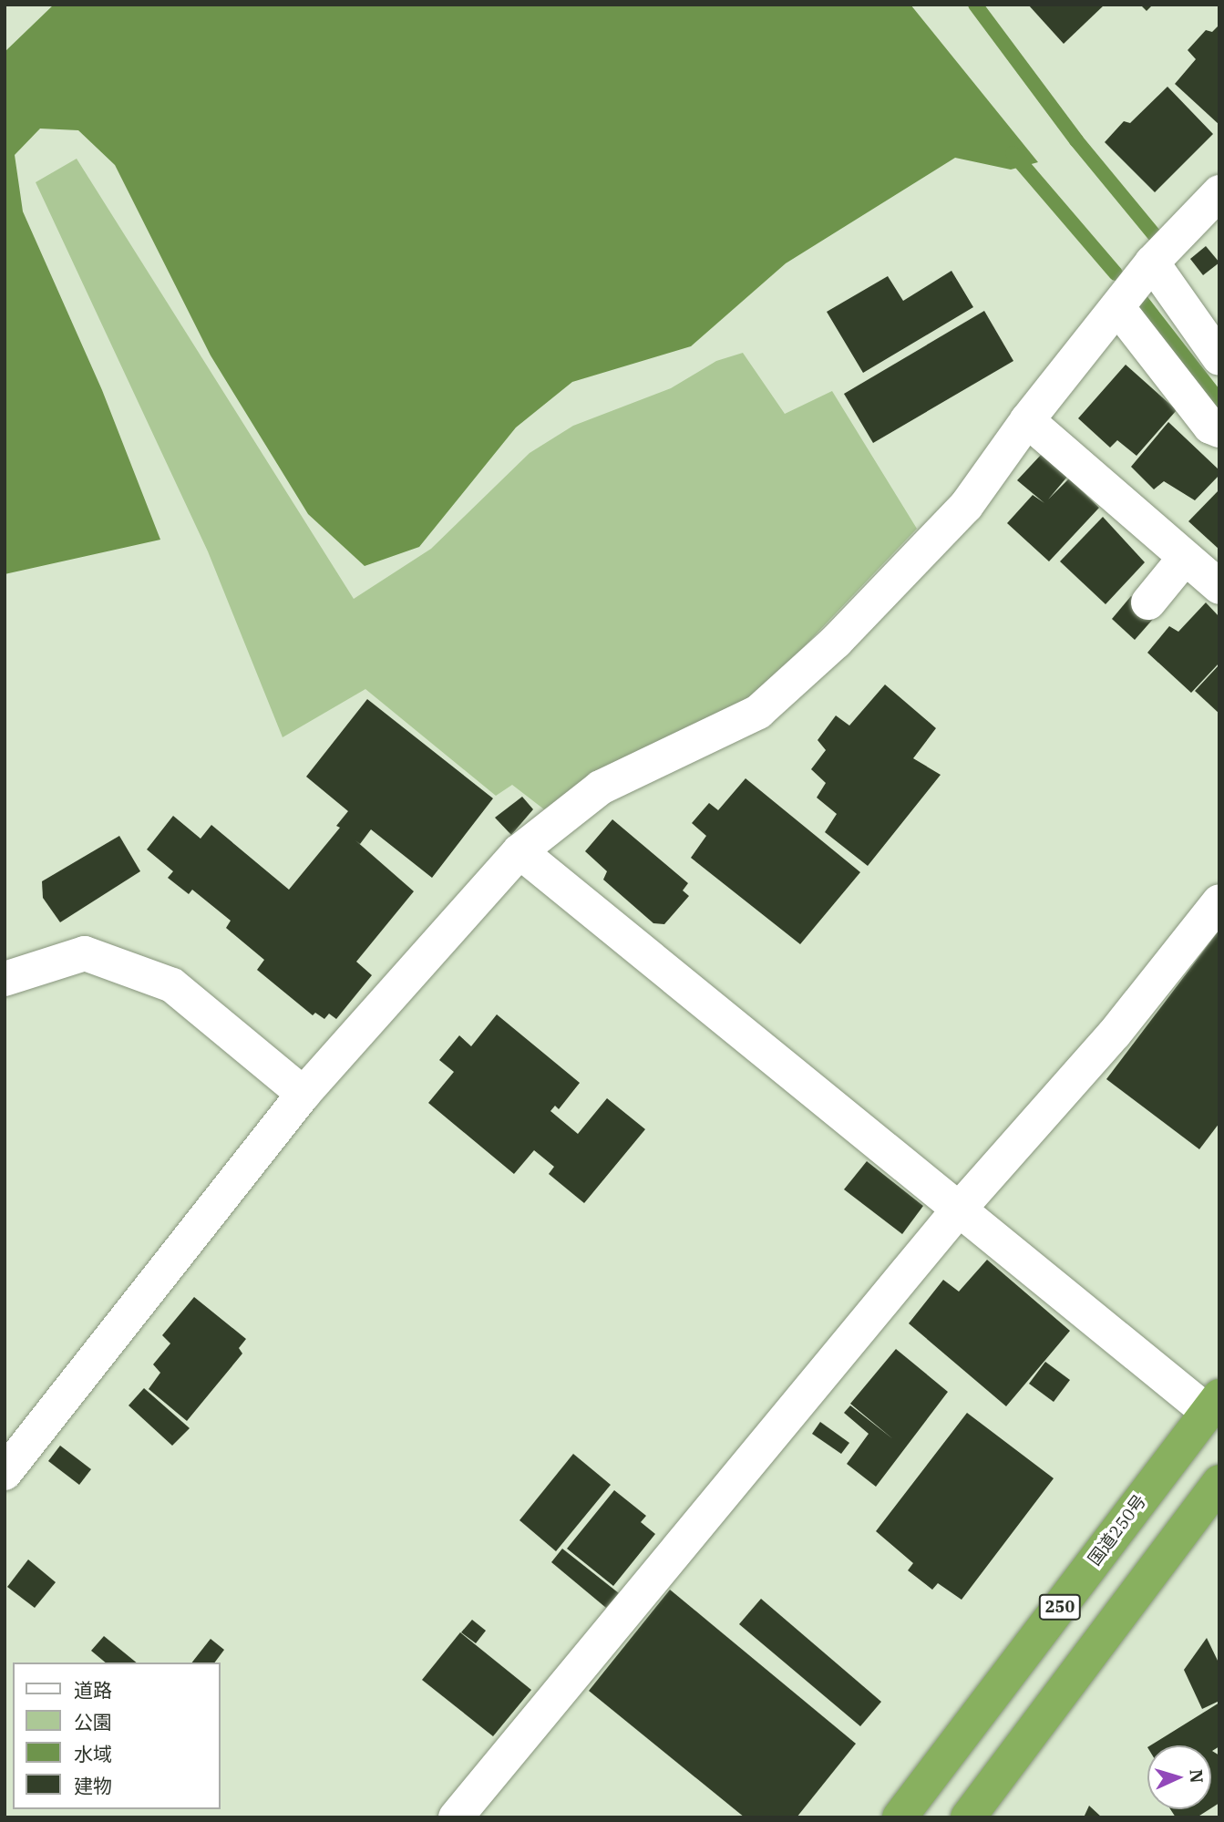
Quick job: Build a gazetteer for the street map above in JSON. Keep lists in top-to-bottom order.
{
  "streets": {
    "highway": ["国道250号", "250"]
  },
  "legend": [
    "道路",
    "公園",
    "水域",
    "建物"
  ],
  "north": "right"
}
